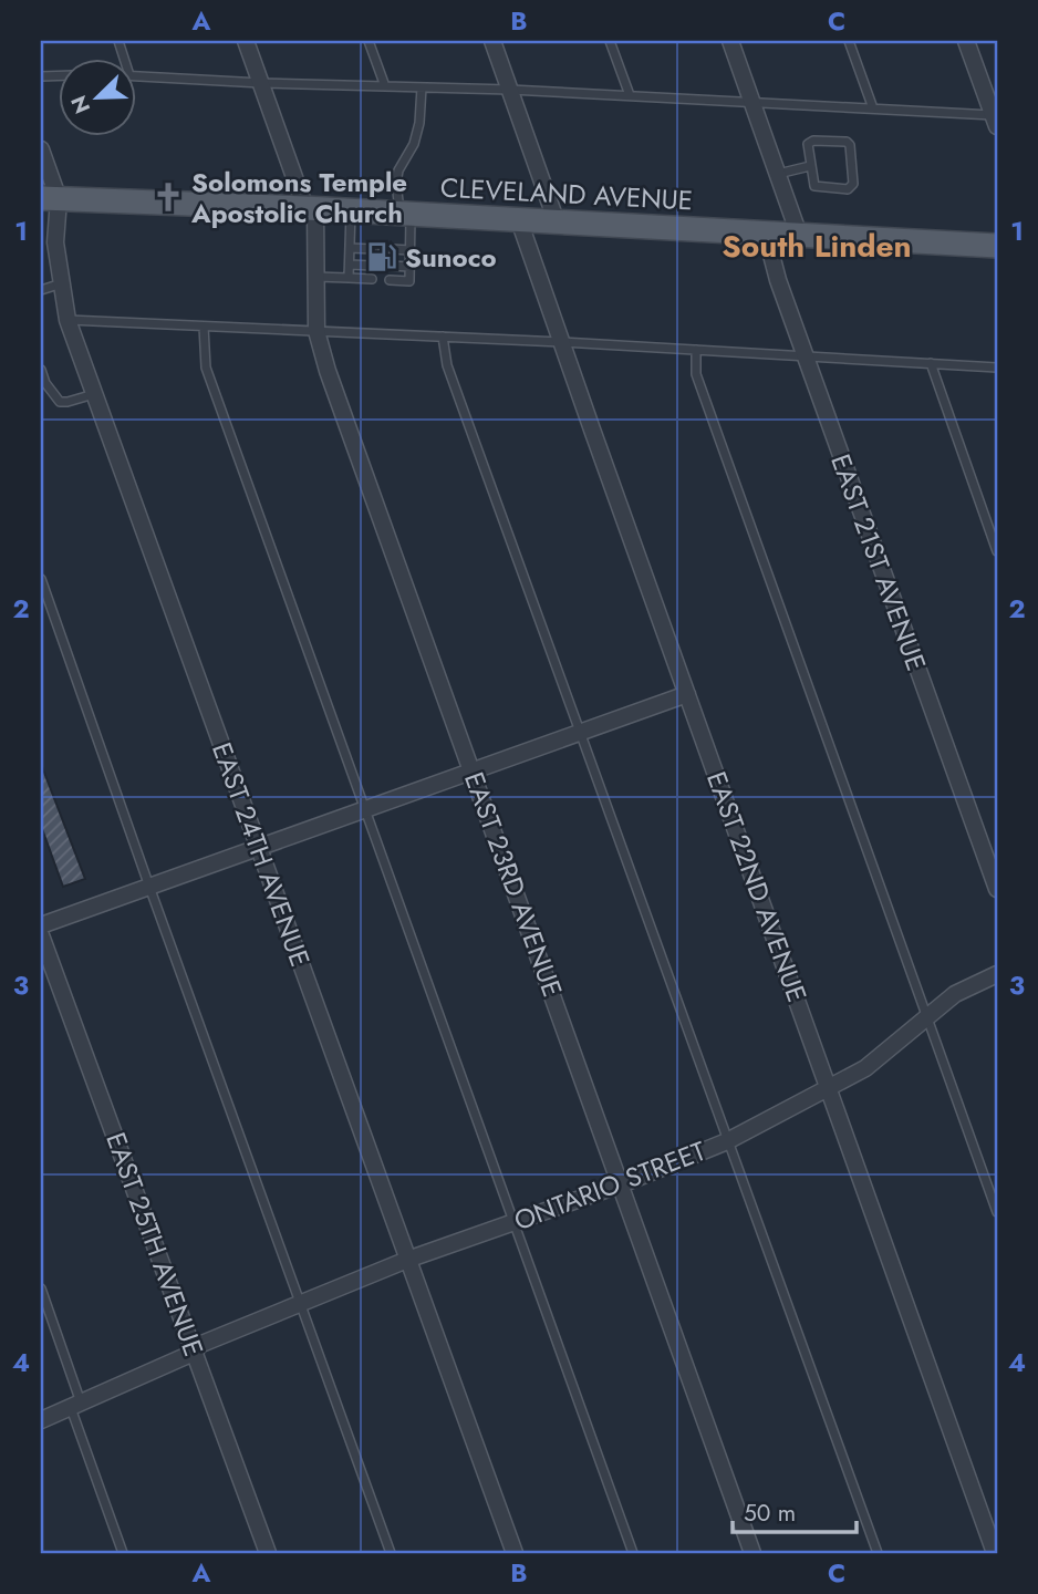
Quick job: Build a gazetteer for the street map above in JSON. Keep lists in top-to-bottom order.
{
  "streets": {
    "main road": ["CLEVELAND AVENUE"],
    "street": [
      "EAST 21ST AVENUE",
      "EAST 24TH AVENUE",
      "EAST 23RD AVENUE",
      "EAST 22ND AVENUE",
      "ONTARIO STREET",
      "EAST 25TH AVENUE"
    ]
  },
  "crossings": [
    ["CLEVELAND AVENUE", "EAST 21ST AVENUE"],
    ["CLEVELAND AVENUE", "EAST 24TH AVENUE"],
    ["CLEVELAND AVENUE", "EAST 23RD AVENUE"],
    ["CLEVELAND AVENUE", "EAST 22ND AVENUE"],
    ["EAST 24TH AVENUE", "ONTARIO STREET"],
    ["EAST 23RD AVENUE", "ONTARIO STREET"],
    ["EAST 22ND AVENUE", "ONTARIO STREET"],
    ["ONTARIO STREET", "EAST 25TH AVENUE"]
  ],
  "districts": ["South Linden"],
  "places": {
    "church": ["Solomons Temple Apostolic Church"],
    "fuel station": ["Sunoco"]
  },
  "scale_bar": "50 m",
  "north": "bottom left",
  "grid": {
    "columns": ["A", "B", "C"],
    "rows": [
      "1",
      "2",
      "3",
      "4"
    ]
  }
}
